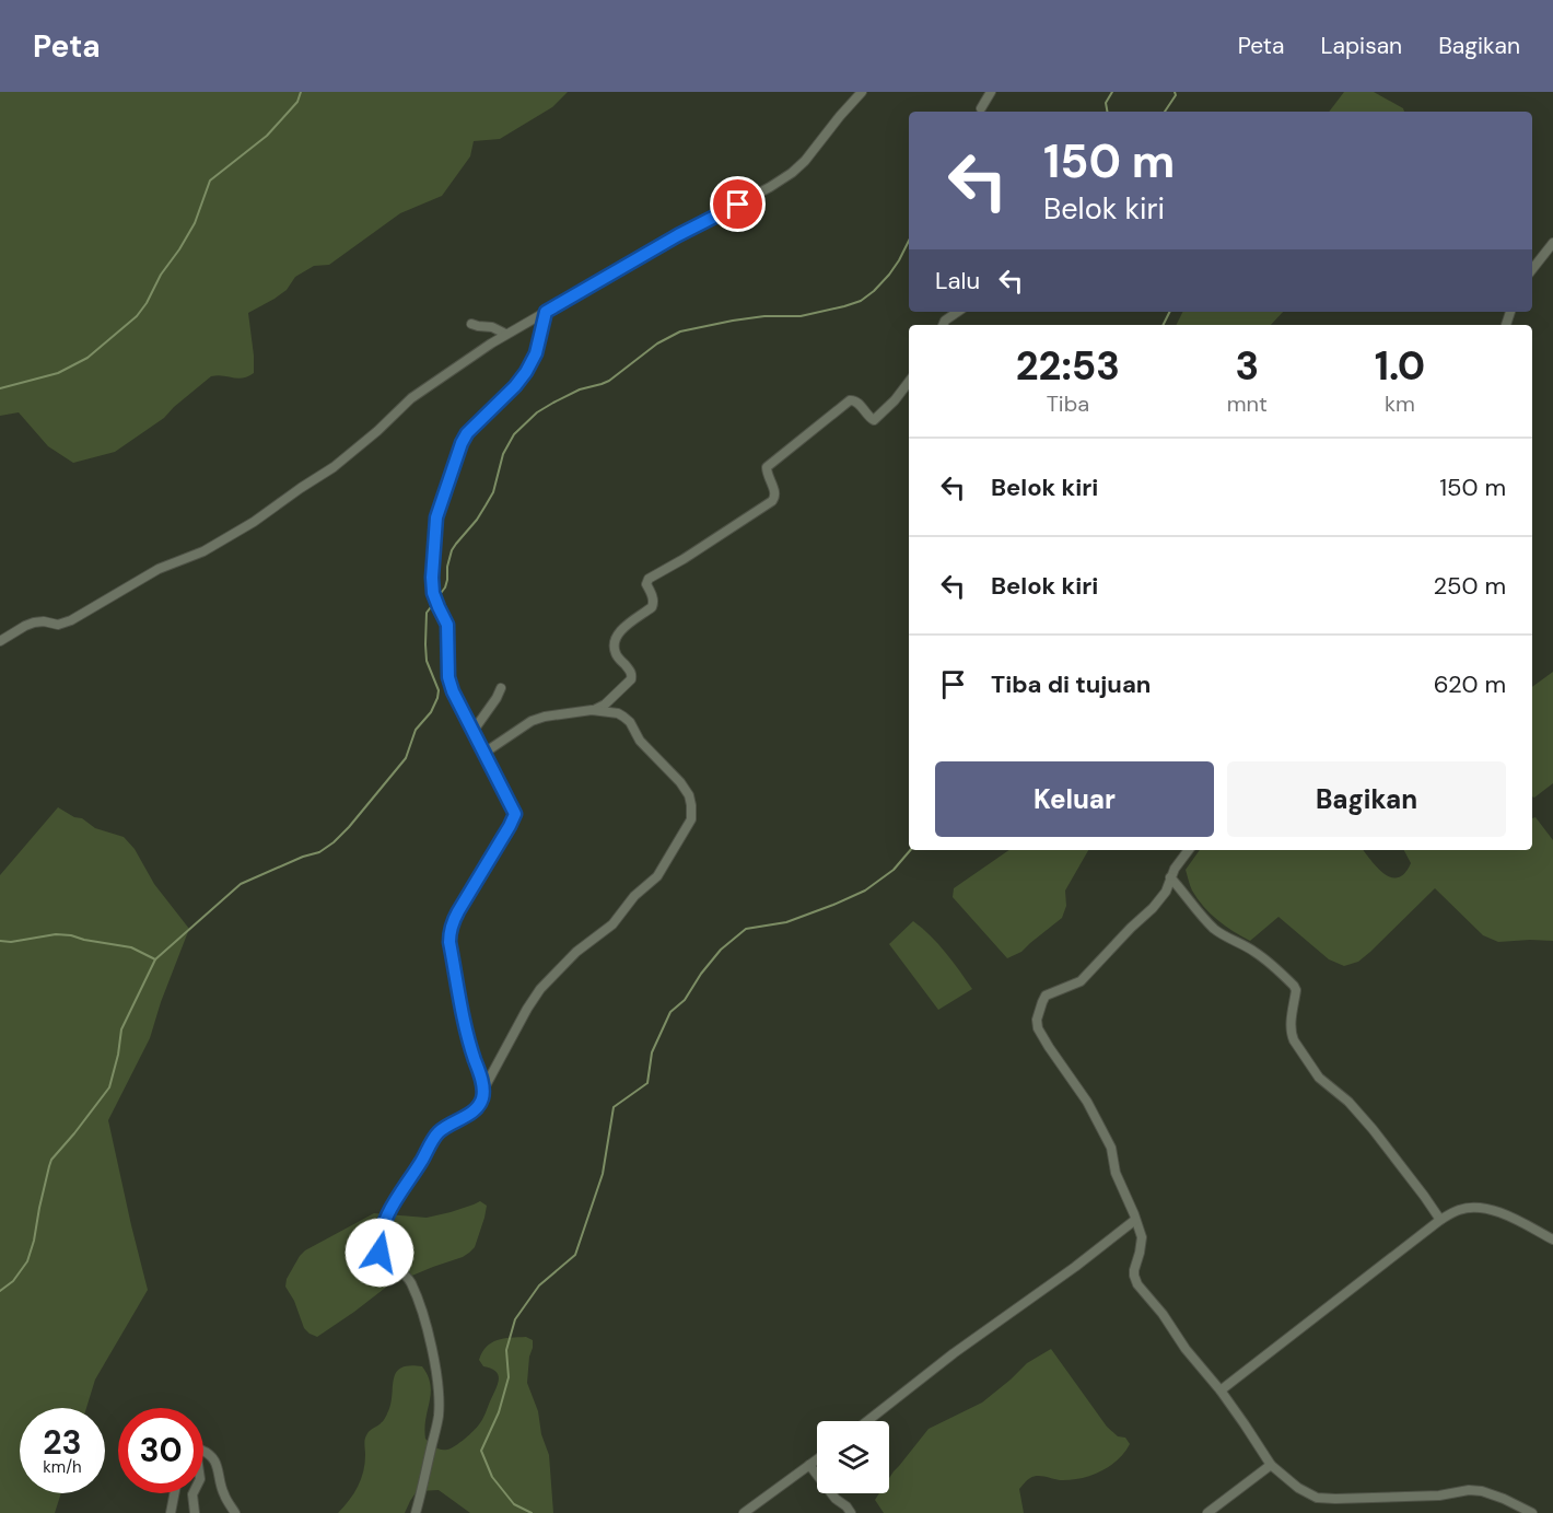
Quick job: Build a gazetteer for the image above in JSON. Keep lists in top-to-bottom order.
{
  "page": {
    "header": "Peta",
    "nav": ["Peta", "Lapisan", "Bagikan"],
    "turn": ["150 m", "Belok kiri"],
    "then": "Lalu",
    "eta": [
      "22:53",
      "Tiba",
      "3",
      "mnt",
      "1.0",
      "km"
    ],
    "list": [
      {
        "name": "Belok kiri",
        "value": "150 m"
      },
      {
        "name": "Belok kiri",
        "value": "250 m"
      },
      {
        "name": "Tiba di tujuan",
        "value": "620 m"
      }
    ],
    "buttons": ["Keluar", "Bagikan"],
    "speed": "23 km/h",
    "limit": "30"
  }
}
